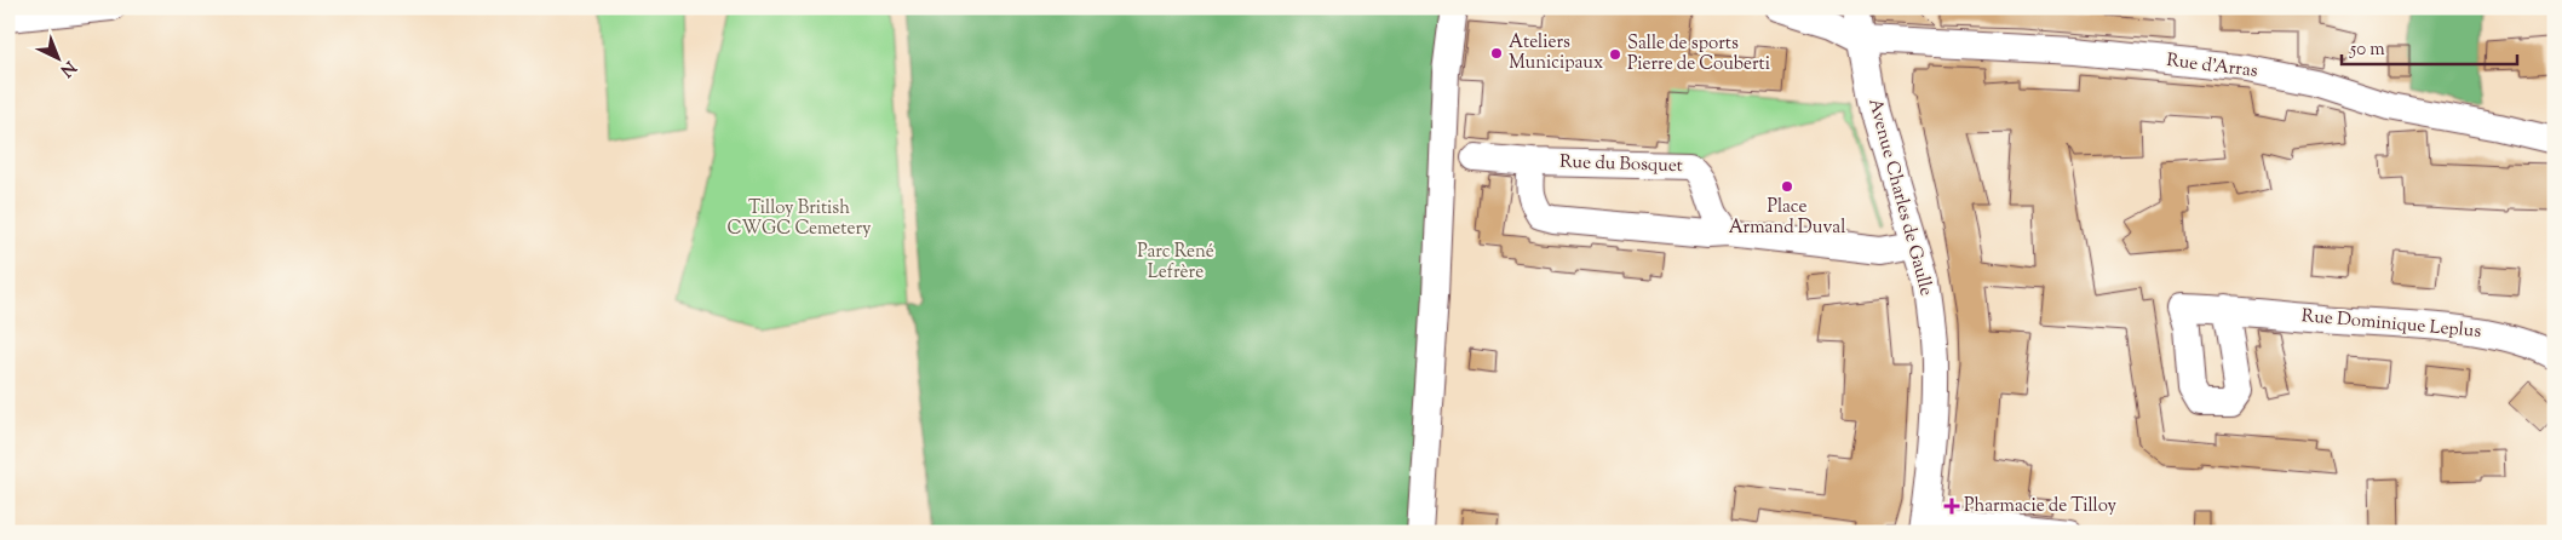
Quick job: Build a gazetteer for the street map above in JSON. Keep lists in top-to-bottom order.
{
  "streets": {
    "street": [
      "Rue d'Arras",
      "Rue du Bosquet",
      "Avenue Charles de Gaulle",
      "Rue Dominique Leplus"
    ]
  },
  "crossings": [
    ["Rue d'Arras", "Avenue Charles de Gaulle"]
  ],
  "parks": ["Tilloy British CWGC Cemetery", "Parc René Lefrère"],
  "places": {
    "other": ["Ateliers Municipaux", "Salle de sports Pierre de Couberti", "Place Armand Duval"],
    "health": ["Pharmacie de Tilloy"]
  },
  "scale_bar": "50 m",
  "north": "bottom right"
}
